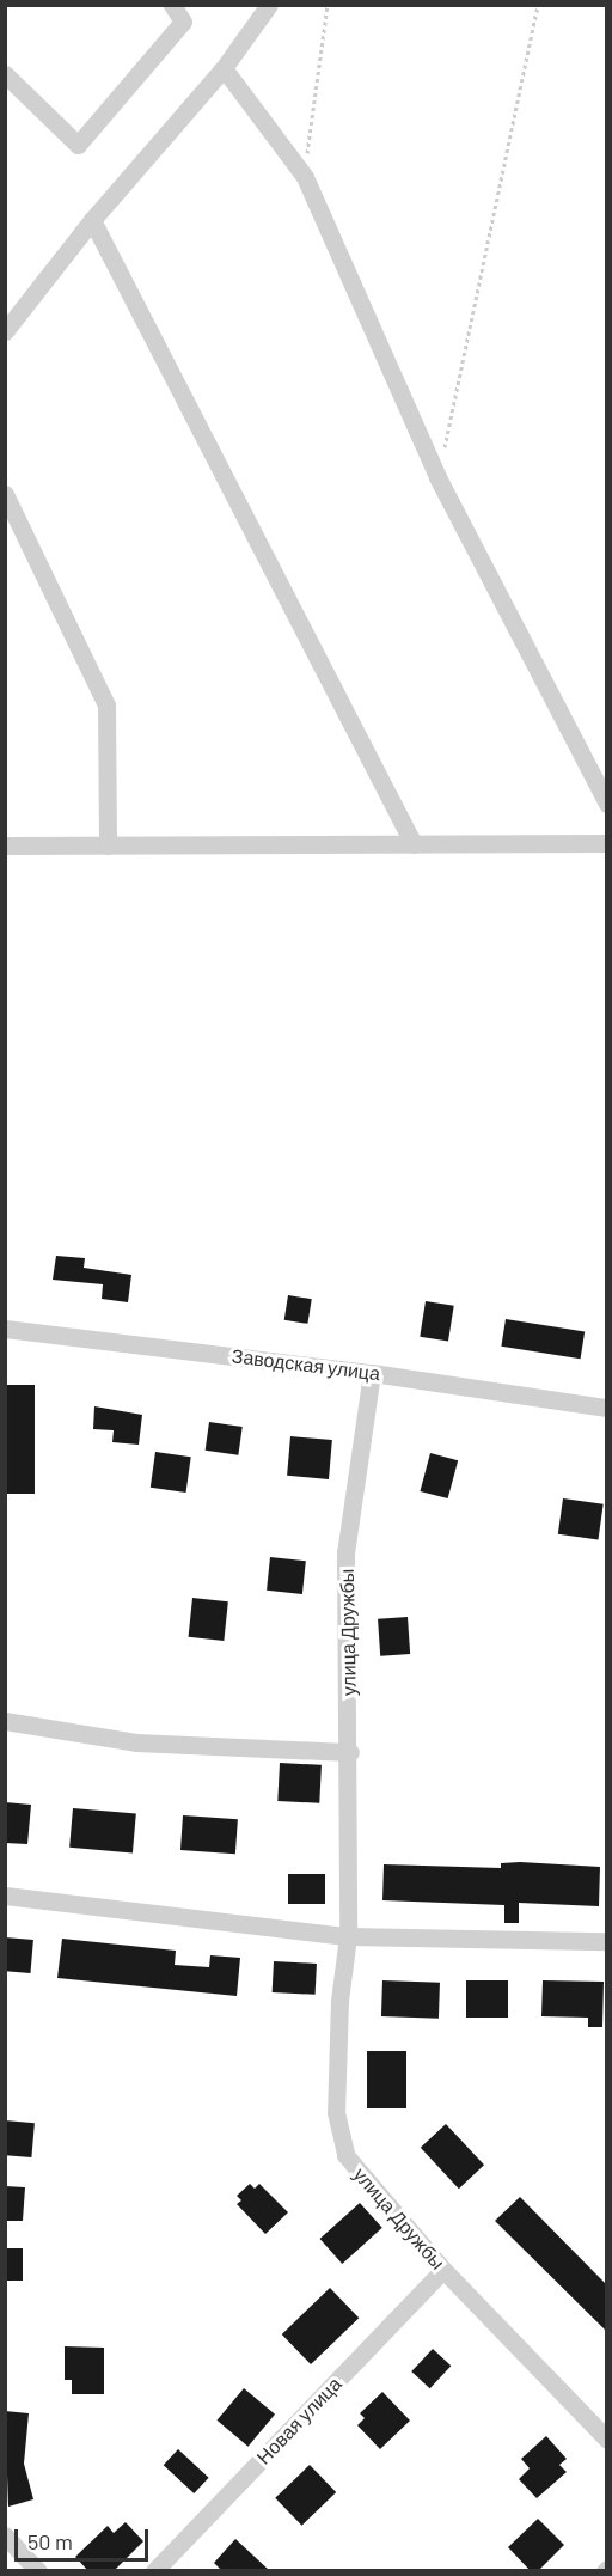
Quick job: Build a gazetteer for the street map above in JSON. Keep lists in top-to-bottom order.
{
  "streets": {
    "street": ["Заводская улица", "улица Дружбы", "Новая улица"]
  },
  "crossings": [
    ["Заводская улица", "улица Дружбы"],
    ["улица Дружбы", "Новая улица"]
  ],
  "scale_bar": "50 m"
}
